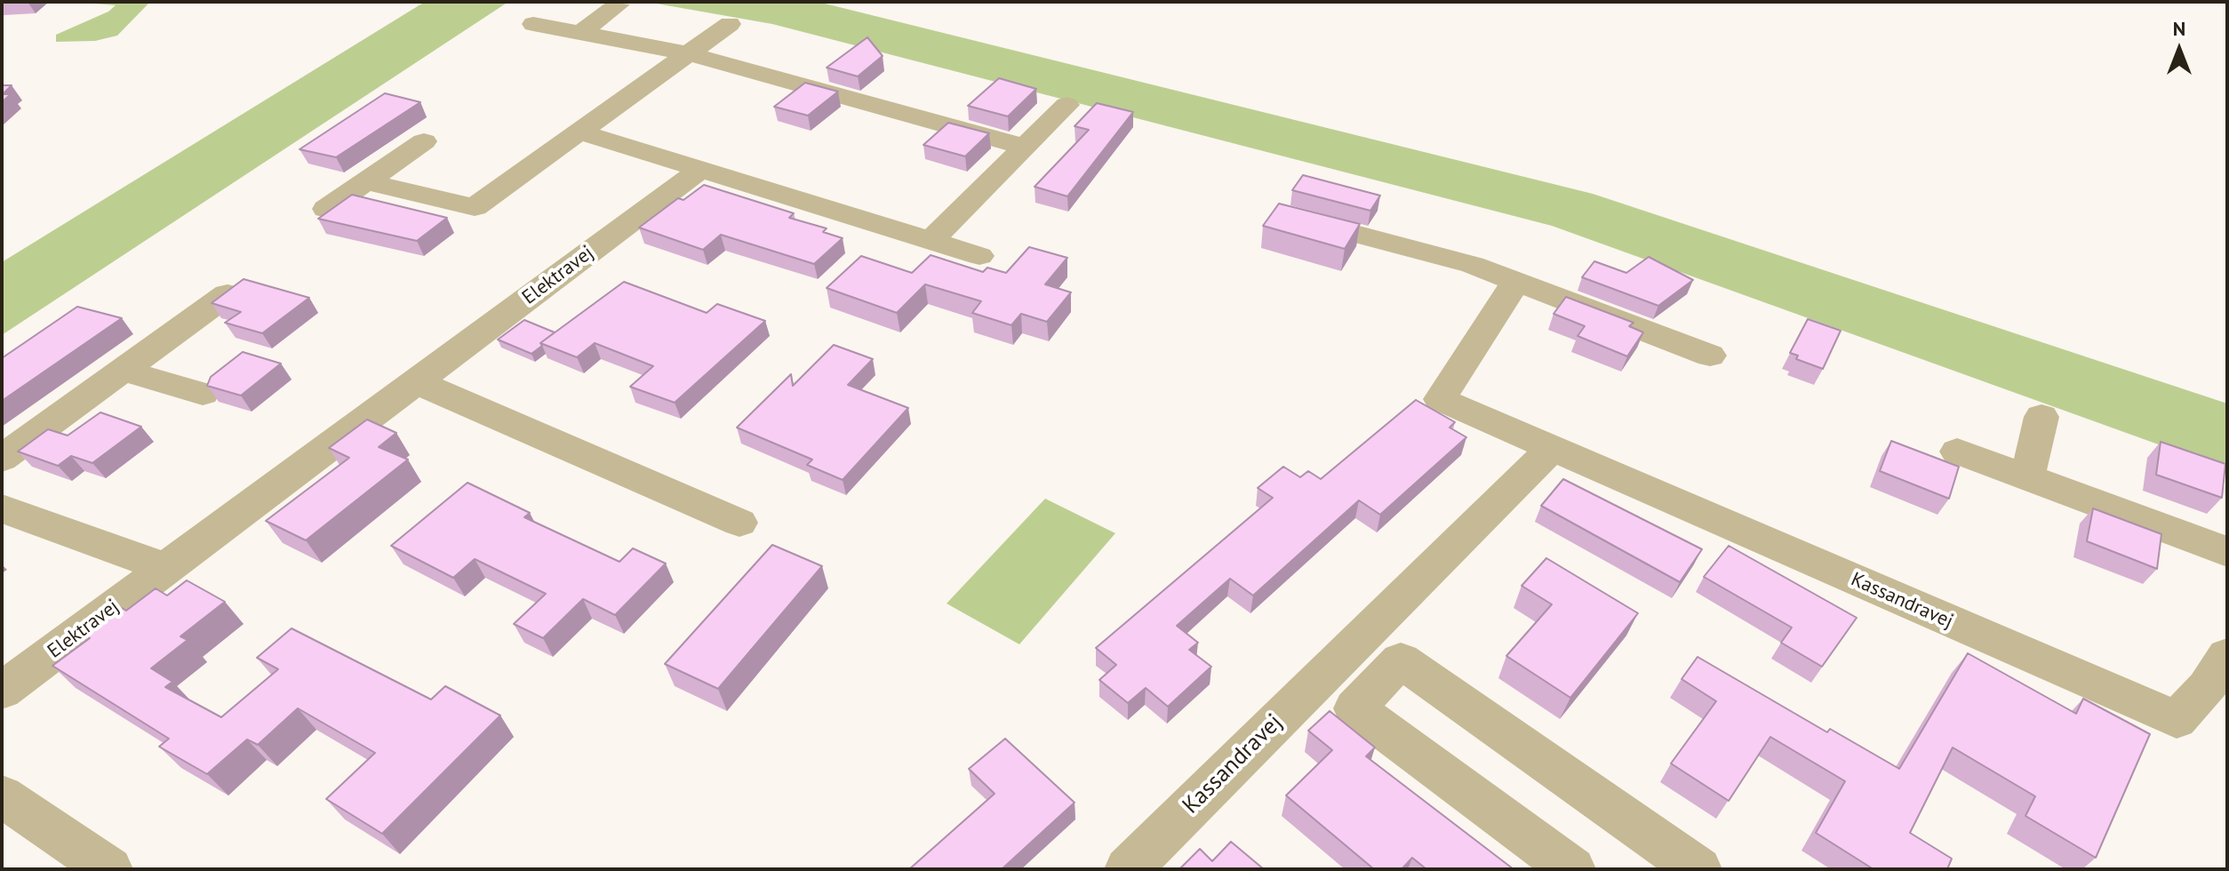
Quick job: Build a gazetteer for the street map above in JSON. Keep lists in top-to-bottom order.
{
  "streets": {
    "street": ["Elektravej", "Kassandravej"]
  },
  "north": "top"
}
